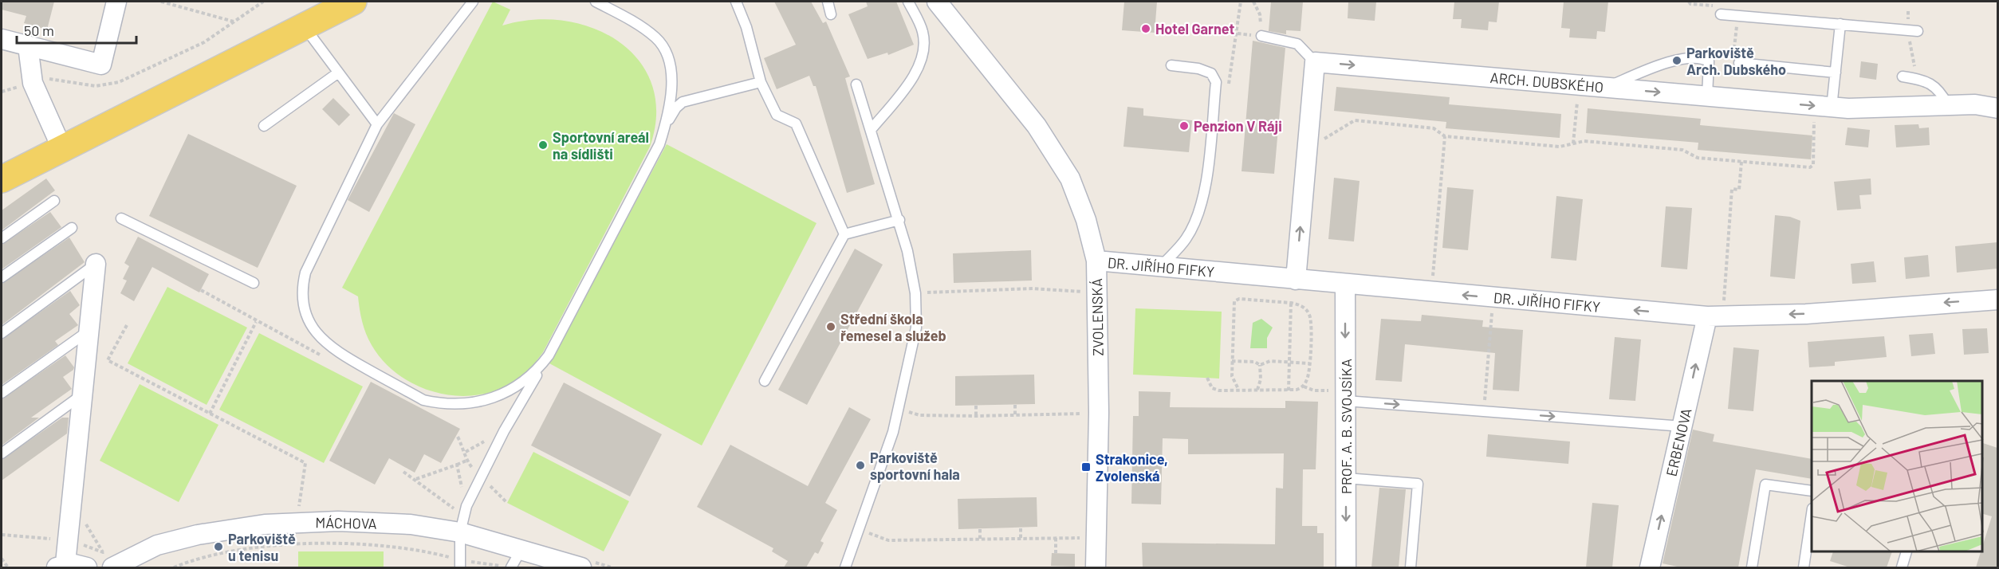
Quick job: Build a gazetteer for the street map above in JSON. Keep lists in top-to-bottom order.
{
  "streets": {
    "street": [
      "ARCH. DUBSKÉHO",
      "DR. JIŘÍHO FIFKY",
      "ZVOLENSKÁ",
      "PROF. A. B. SVOJSÍKA",
      "ERBENOVA",
      "MÁCHOVA"
    ]
  },
  "crossings": [
    ["DR. JIŘÍHO FIFKY", "ZVOLENSKÁ"],
    ["DR. JIŘÍHO FIFKY", "PROF. A. B. SVOJSÍKA"],
    ["DR. JIŘÍHO FIFKY", "ERBENOVA"]
  ],
  "one_way": [
    "ARCH. DUBSKÉHO",
    "DR. JIŘÍHO FIFKY",
    "PROF. A. B. SVOJSÍKA",
    "ERBENOVA"
  ],
  "places": {
    "other": [
      "Hotel Garnet",
      "Parkoviště Arch. Dubského",
      "Penzion V Ráji",
      "Sportovní areál na sídlišti",
      "Střední škola řemesel a služeb",
      "Parkoviště sportovní hala",
      "Parkoviště u tenisu"
    ],
    "transit": ["Strakonice, Zvolenská"]
  },
  "scale_bar": "50 m"
}
